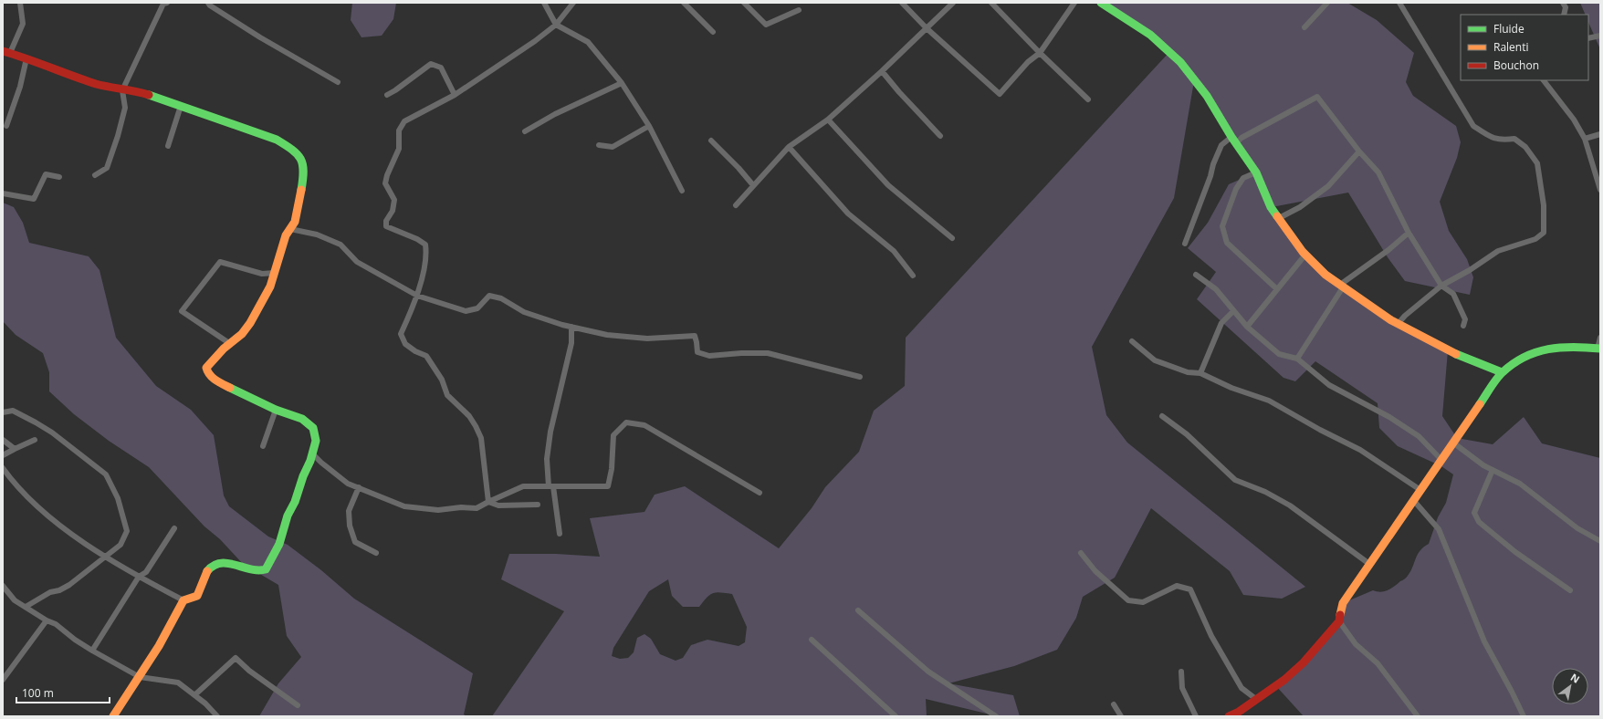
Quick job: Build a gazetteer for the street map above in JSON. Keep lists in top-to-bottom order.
{
  "legend": ["Fluide", "Ralenti", "Bouchon"],
  "scale_bar": "100 m",
  "north": "top right"
}
